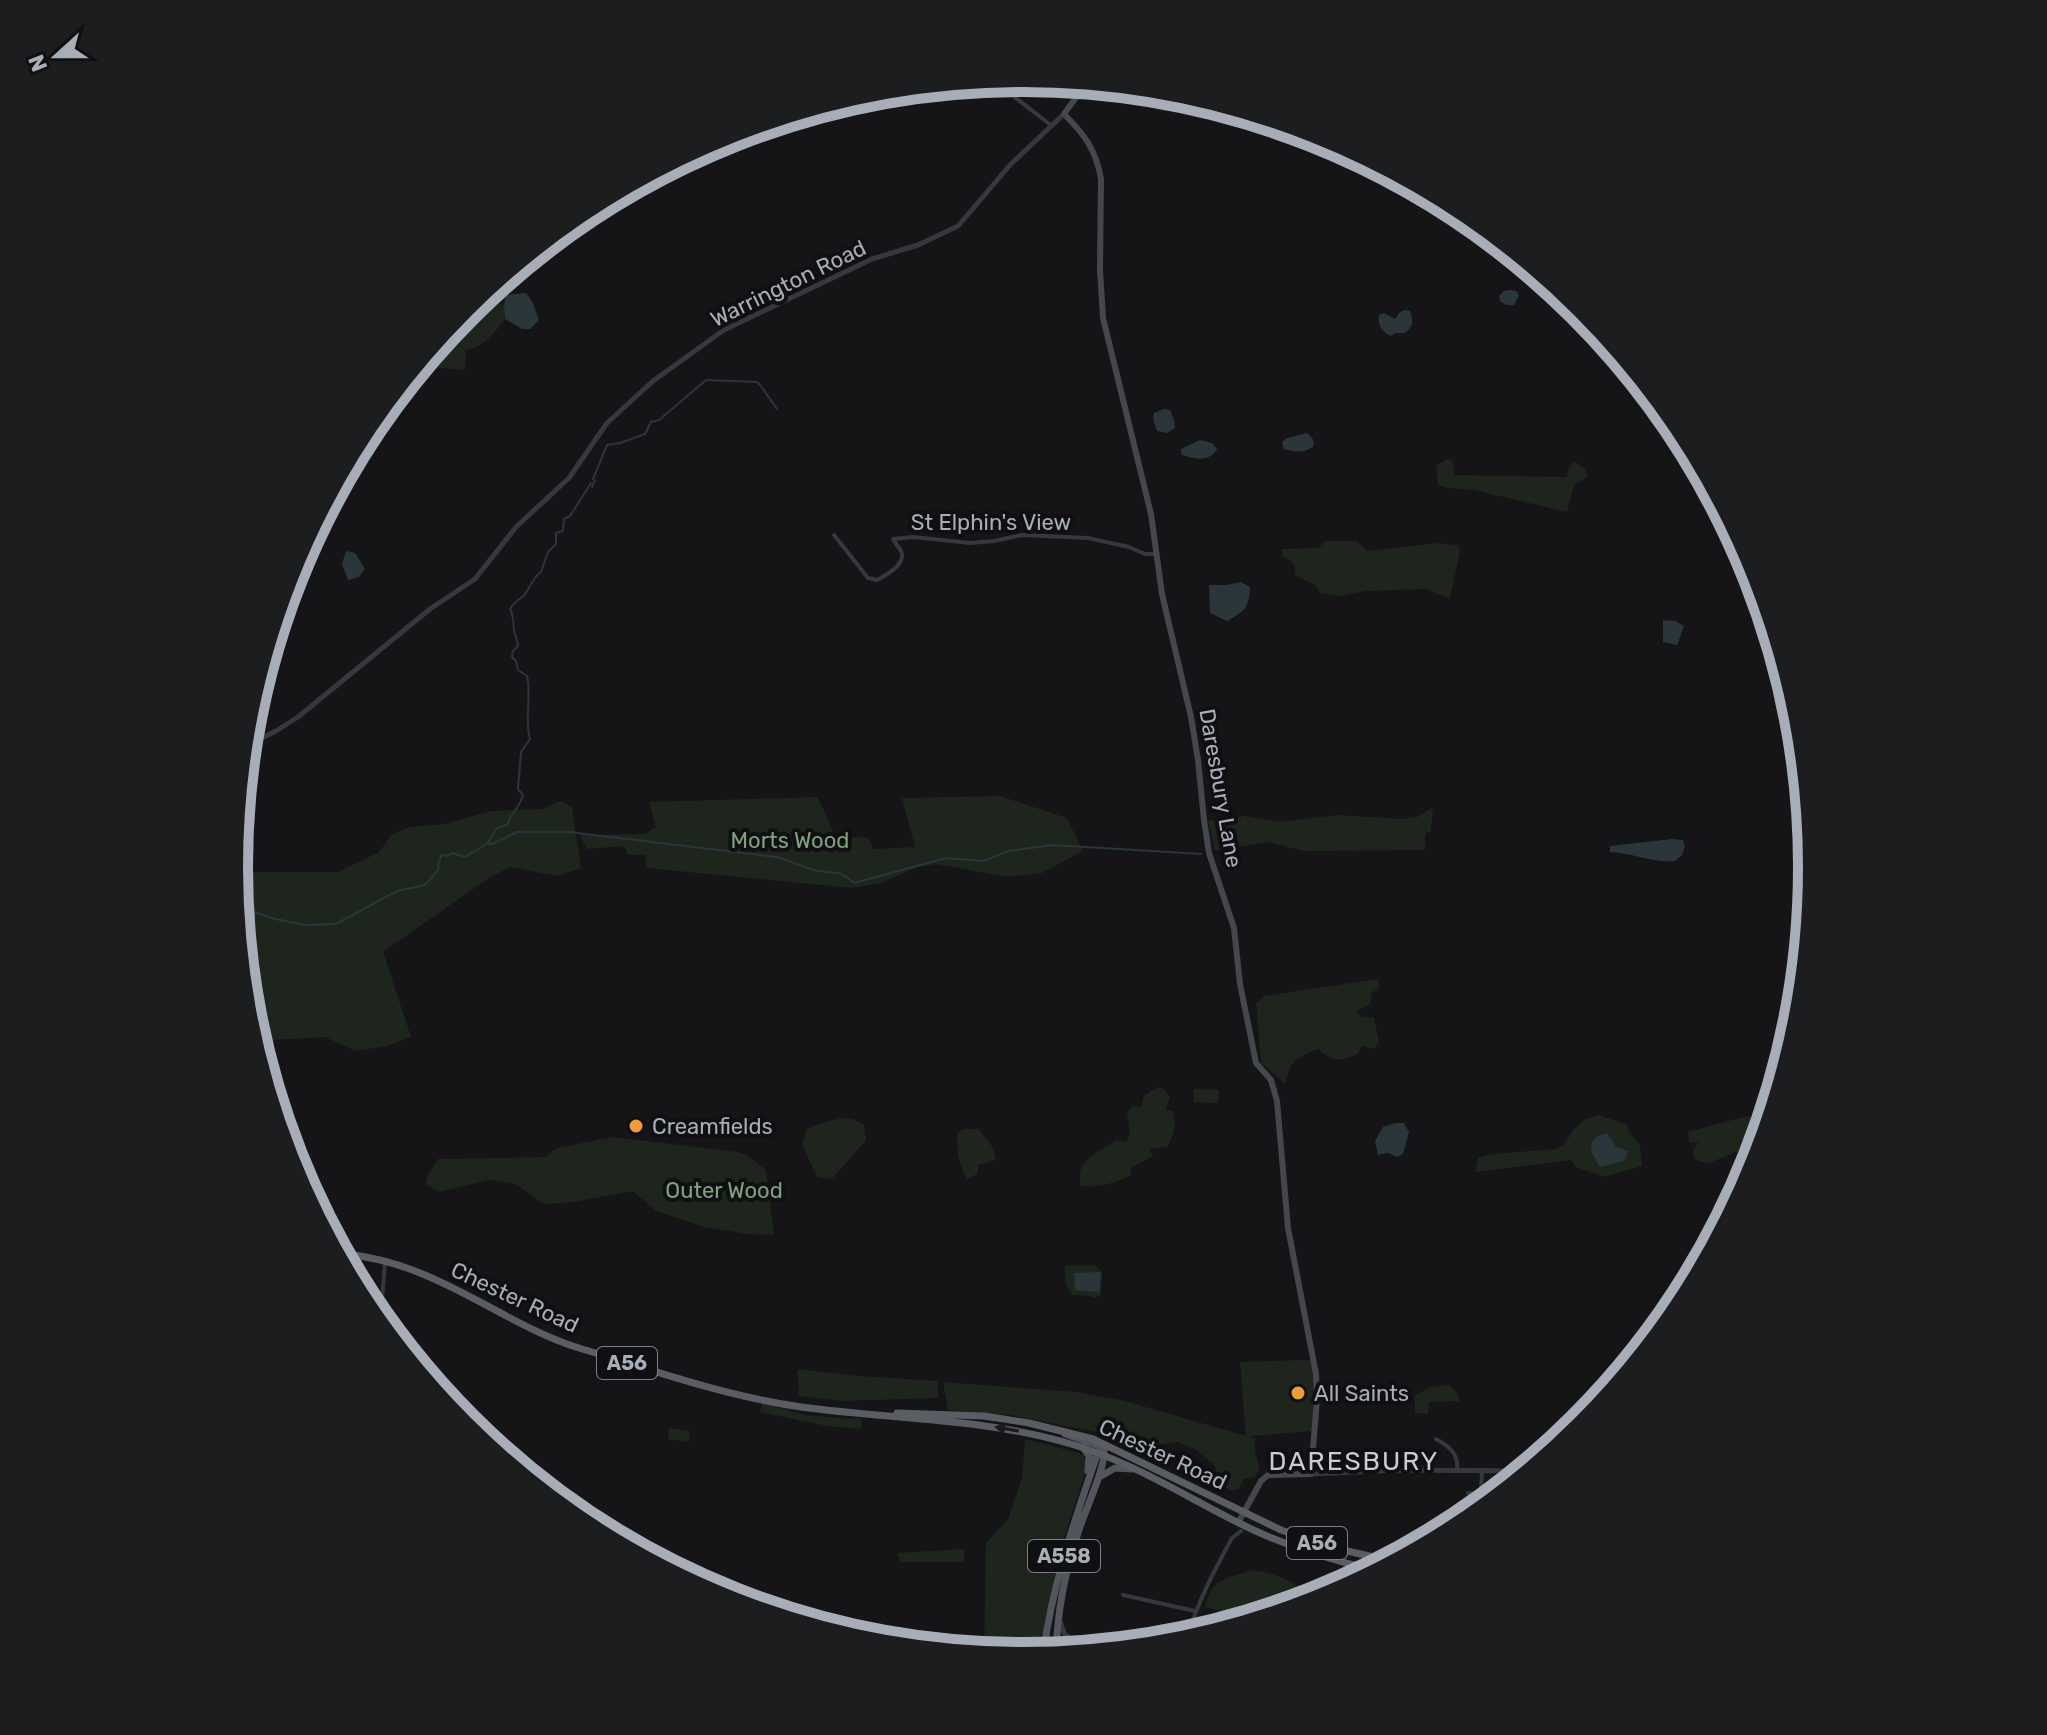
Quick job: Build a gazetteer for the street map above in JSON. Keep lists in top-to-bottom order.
{
  "streets": {
    "highway": ["Chester Road", "A56"],
    "main road": ["Daresbury Lane", "A558"],
    "street": ["Warrington Road", "St Elphin's View"]
  },
  "crossings": [
    ["Warrington Road", "Daresbury Lane"],
    ["St Elphin's View", "Daresbury Lane"],
    ["Chester Road", "A56"],
    ["Chester Road", "A558"],
    ["A56", "A558"]
  ],
  "districts": ["DARESBURY"],
  "parks": ["Morts Wood", "Outer Wood"],
  "places": ["Creamfields", "All Saints"],
  "north": "left"
}
